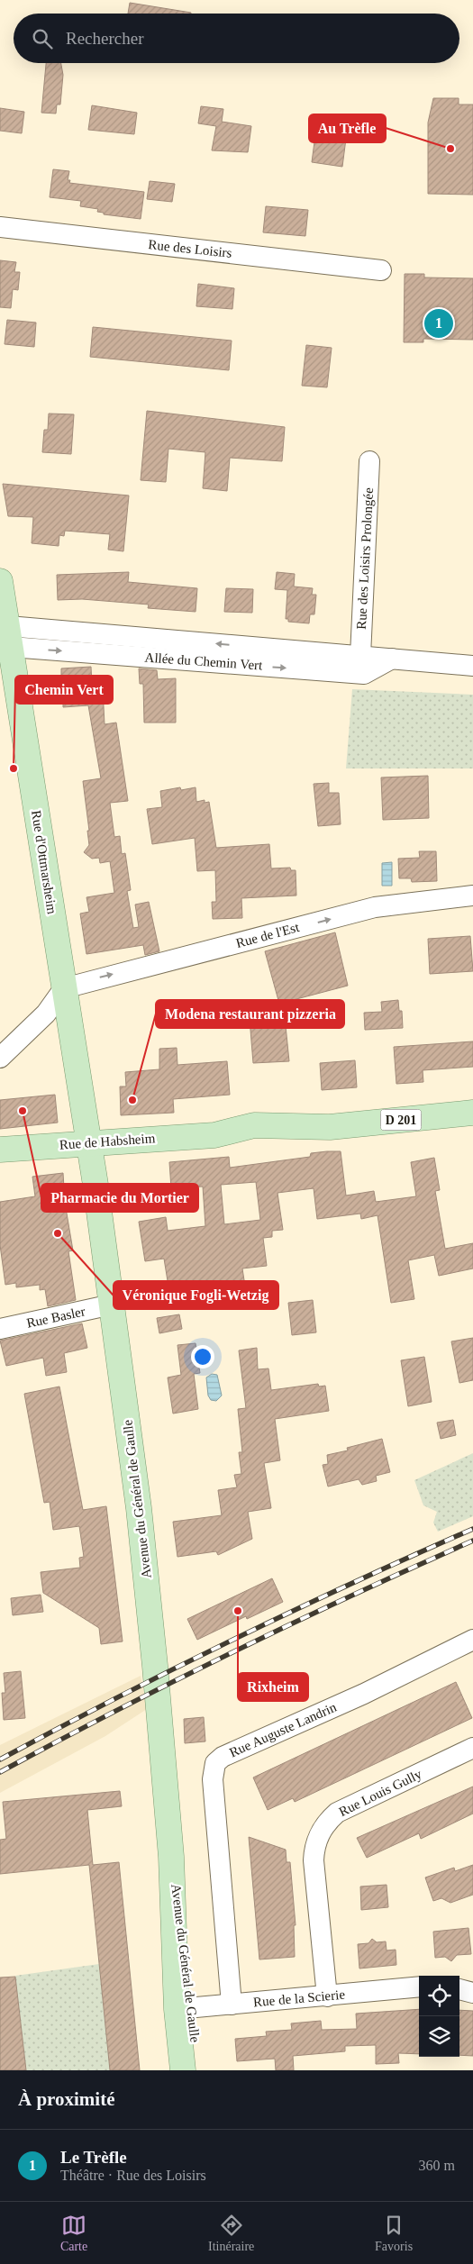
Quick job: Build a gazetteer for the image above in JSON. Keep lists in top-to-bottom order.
{
  "streets": {
    "main road": [
      "Rue d'Ottmarsheim",
      "D 201",
      "Rue de Habsheim",
      "Avenue du Général de Gaulle"
    ],
    "street": [
      "Rue des Loisirs",
      "Rue des Loisirs Prolongée",
      "Allée du Chemin Vert",
      "Rue de l'Est",
      "Rue Basler",
      "Rue Auguste Landrin",
      "Rue Louis Gully",
      "Rue de la Scierie"
    ]
  },
  "crossings": [
    ["Rue des Loisirs Prolongée", "Allée du Chemin Vert"],
    ["Allée du Chemin Vert", "Rue d'Ottmarsheim"],
    ["Rue d'Ottmarsheim", "Rue de l'Est"],
    ["Rue d'Ottmarsheim", "Rue de Habsheim"],
    ["Rue d'Ottmarsheim", "Avenue du Général de Gaulle"],
    ["Rue de Habsheim", "Avenue du Général de Gaulle"],
    ["Rue Basler", "Avenue du Général de Gaulle"],
    ["Avenue du Général de Gaulle", "Rue de la Scierie"],
    ["Rue Auguste Landrin", "Rue de la Scierie"],
    ["Rue Louis Gully", "Rue de la Scierie"]
  ],
  "one_way": ["Rue de l'Est"],
  "places": [
    "Au Trèfle",
    "Chemin Vert",
    "Modena restaurant pizzeria",
    "Pharmacie du Mortier",
    "Véronique Fogli-Wetzig",
    "Rixheim"
  ],
  "page": {
    "search": "Rechercher",
    "pins": "1",
    "heading": "À proximité",
    "list": [
      {
        "mark": "1",
        "name": "Le Trèfle",
        "note": "Théâtre · Rue des Loisirs",
        "value": "360 m"
      }
    ],
    "nav": ["Carte", "Itinéraire", "Favoris"]
  }
}
